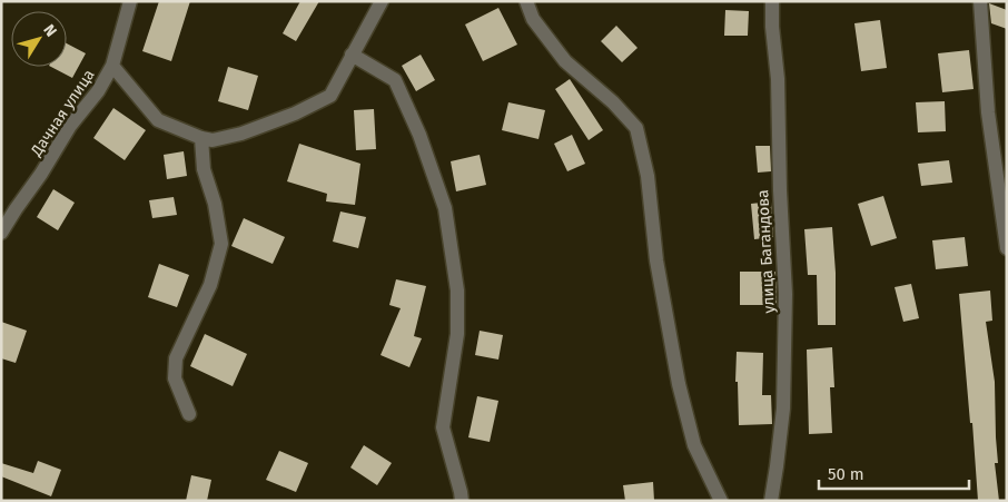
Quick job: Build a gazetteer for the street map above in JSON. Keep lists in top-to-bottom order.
{
  "streets": {
    "street": ["Дачная улица", "улица Багандова"]
  },
  "scale_bar": "50 m",
  "north": "top right"
}
